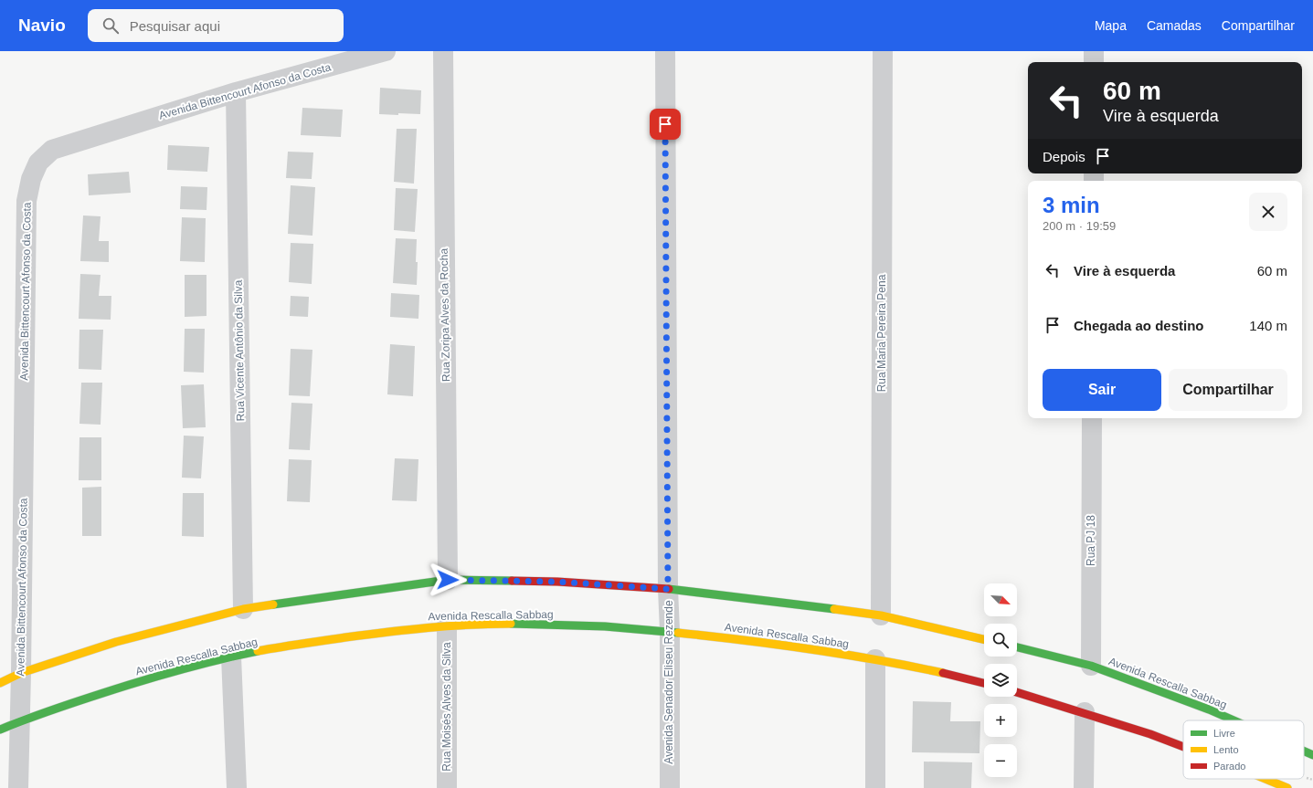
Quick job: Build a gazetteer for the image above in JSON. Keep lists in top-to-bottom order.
{
  "streets": {
    "street": [
      "Avenida Bittencourt Afonso da Costa",
      "Rua Zoripa Alves da Rocha",
      "Rua Maria Pereira Pena",
      "Rua Vicente Antônio da Silva",
      "Rua PJ 18",
      "Avenida Rescalla Sabbag",
      "Avenida Senador Eliseu Rezende",
      "Rua Moisés Alves da Silva"
    ]
  },
  "crossings": [
    ["Avenida Bittencourt Afonso da Costa", "Rua Vicente Antônio da Silva"],
    ["Avenida Bittencourt Afonso da Costa", "Avenida Rescalla Sabbag"],
    ["Rua PJ 18", "Avenida Rescalla Sabbag"],
    ["Avenida Rescalla Sabbag", "Avenida Senador Eliseu Rezende"],
    ["Avenida Rescalla Sabbag", "Rua Moisés Alves da Silva"]
  ],
  "legend": ["Livre", "Lento", "Parado"],
  "north": "bottom right",
  "page": {
    "header": "Navio",
    "search": "Pesquisar aqui",
    "nav": ["Mapa", "Camadas", "Compartilhar"],
    "turn": ["60 m", "Vire à esquerda"],
    "then": "Depois",
    "heading": ["3 min", "200 m · 19:59"],
    "list": [
      {
        "name": "Vire à esquerda",
        "value": "60 m"
      },
      {
        "name": "Chegada ao destino",
        "value": "140 m"
      }
    ],
    "buttons": ["Sair", "Compartilhar"],
    "map_buttons": ["+", "−"]
  }
}
